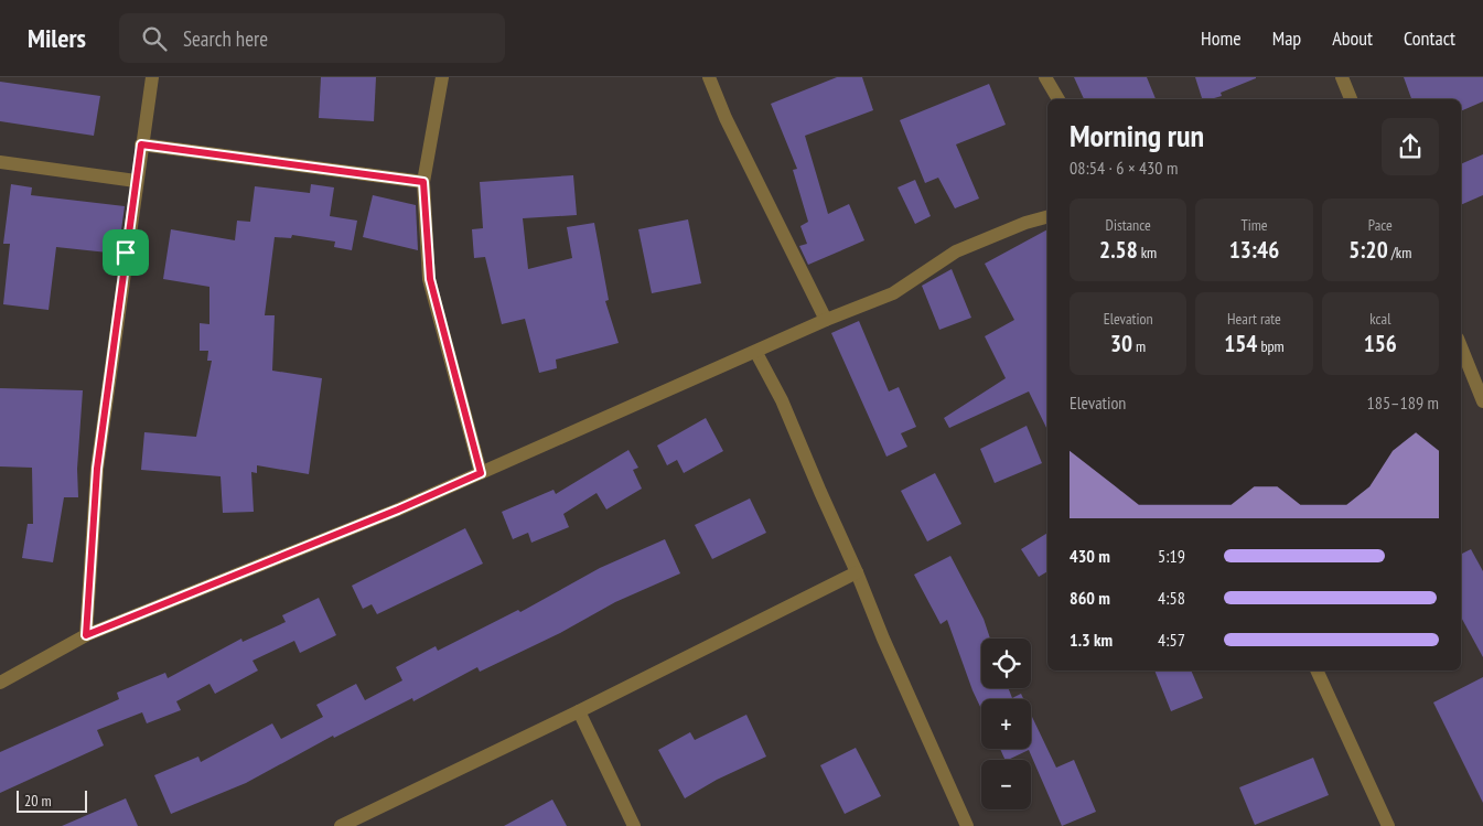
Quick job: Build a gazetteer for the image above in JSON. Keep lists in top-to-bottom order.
{
  "scale_bar": "20 m",
  "page": {
    "header": "Milers",
    "search": "Search here",
    "nav": [
      "Home",
      "Map",
      "About",
      "Contact"
    ],
    "heading": ["Morning run", "08:54 · 6 × 430 m"],
    "stats": [
      ["Distance", "2.58 km"],
      ["Time", "13:46"],
      ["Pace", "5:20 /km"],
      ["Elevation", "30 m"],
      ["Heart rate", "154 bpm"],
      ["kcal", "156"]
    ],
    "chart": ["Elevation", "185–189 m"],
    "list": [
      {
        "name": "430 m",
        "note": "5:19"
      },
      {
        "name": "860 m",
        "note": "4:58"
      },
      {
        "name": "1.3 km",
        "note": "4:57"
      }
    ],
    "map_buttons": ["+", "−"],
    "scale": "20 m"
  }
}
